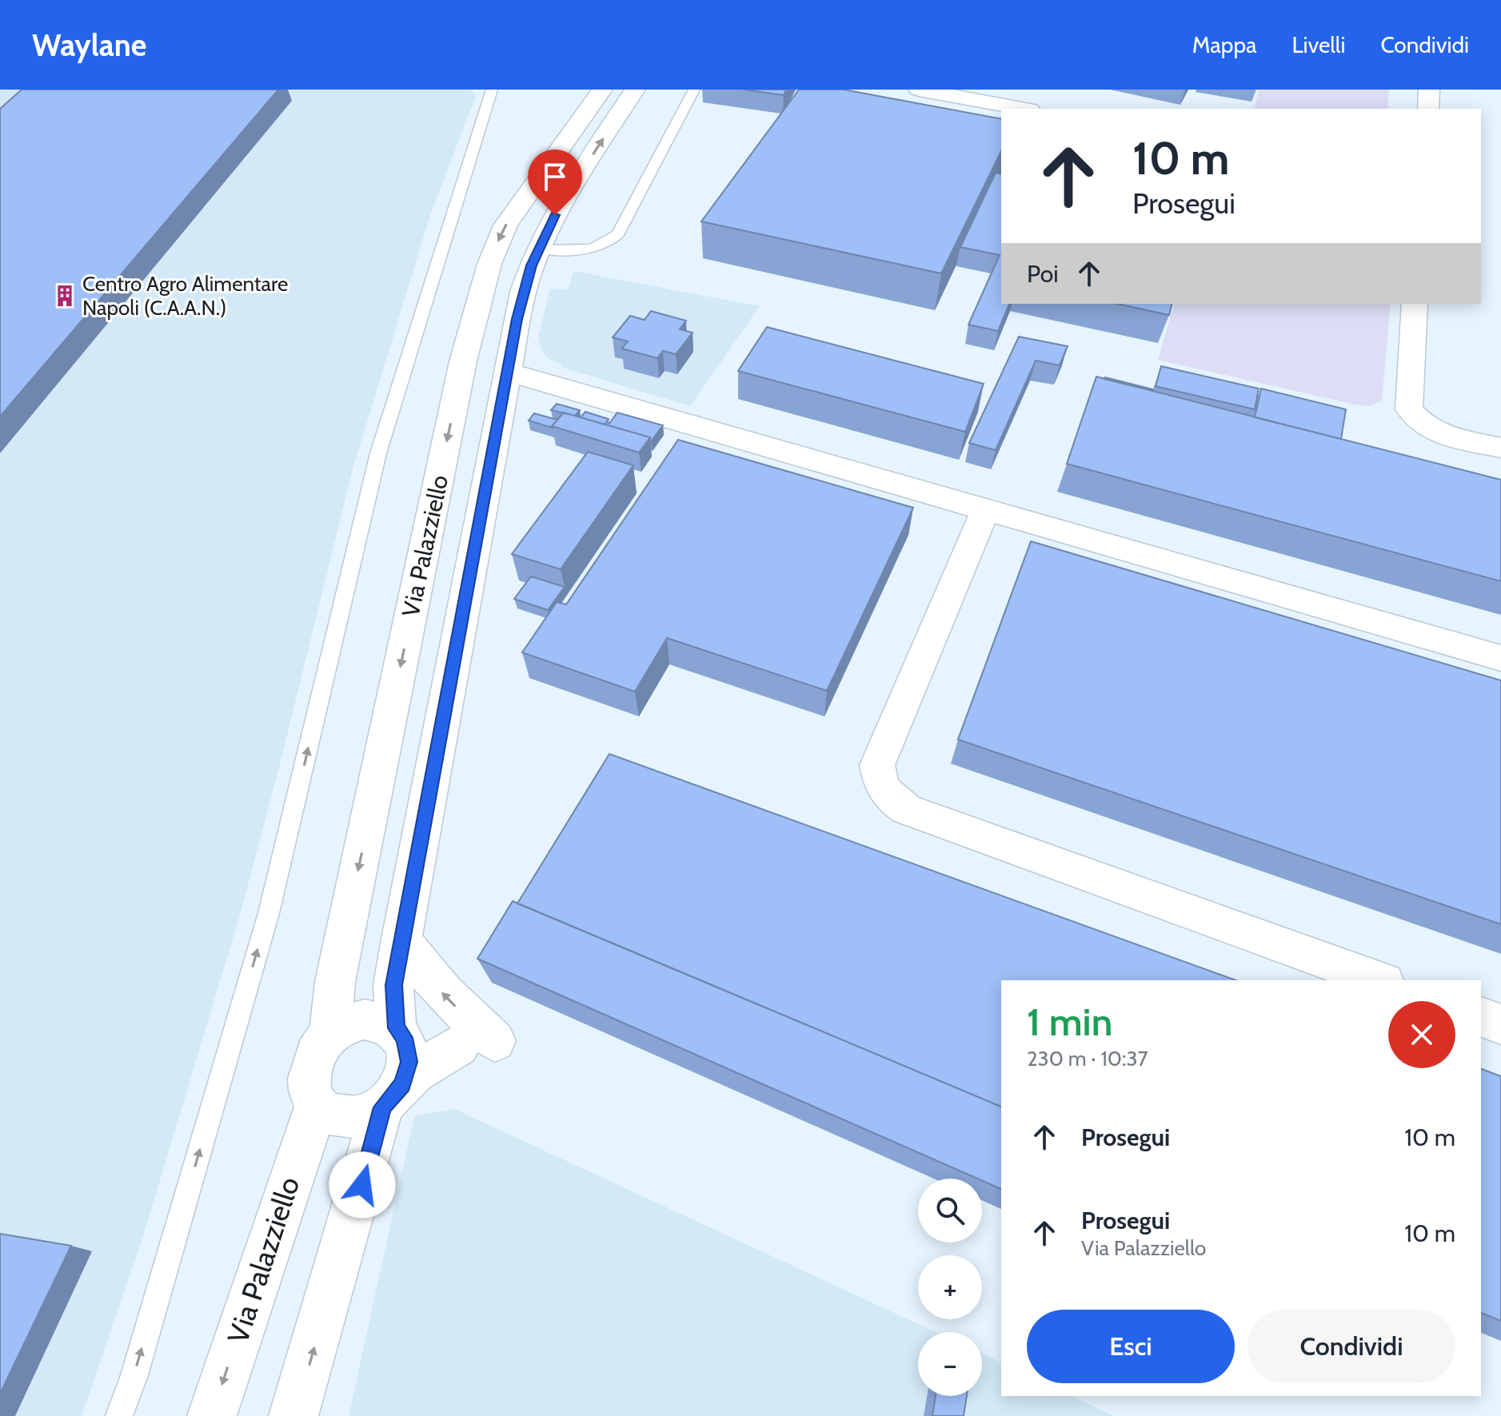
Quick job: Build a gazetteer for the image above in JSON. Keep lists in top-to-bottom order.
{
  "streets": {
    "street": ["Via Palazziello"]
  },
  "places": {
    "building": ["Centro Agro Alimentare Napoli (C.A.A.N.)"]
  },
  "page": {
    "header": "Waylane",
    "nav": ["Mappa", "Livelli", "Condividi"],
    "turn": ["10 m", "Prosegui"],
    "then": "Poi",
    "heading": ["1 min", "230 m · 10:37"],
    "list": [
      {
        "name": "Prosegui",
        "value": "10 m"
      },
      {
        "name": "Prosegui",
        "note": "Via Palazziello",
        "value": "10 m"
      }
    ],
    "map_buttons": ["+", "−"],
    "buttons": ["Esci", "Condividi"]
  }
}
